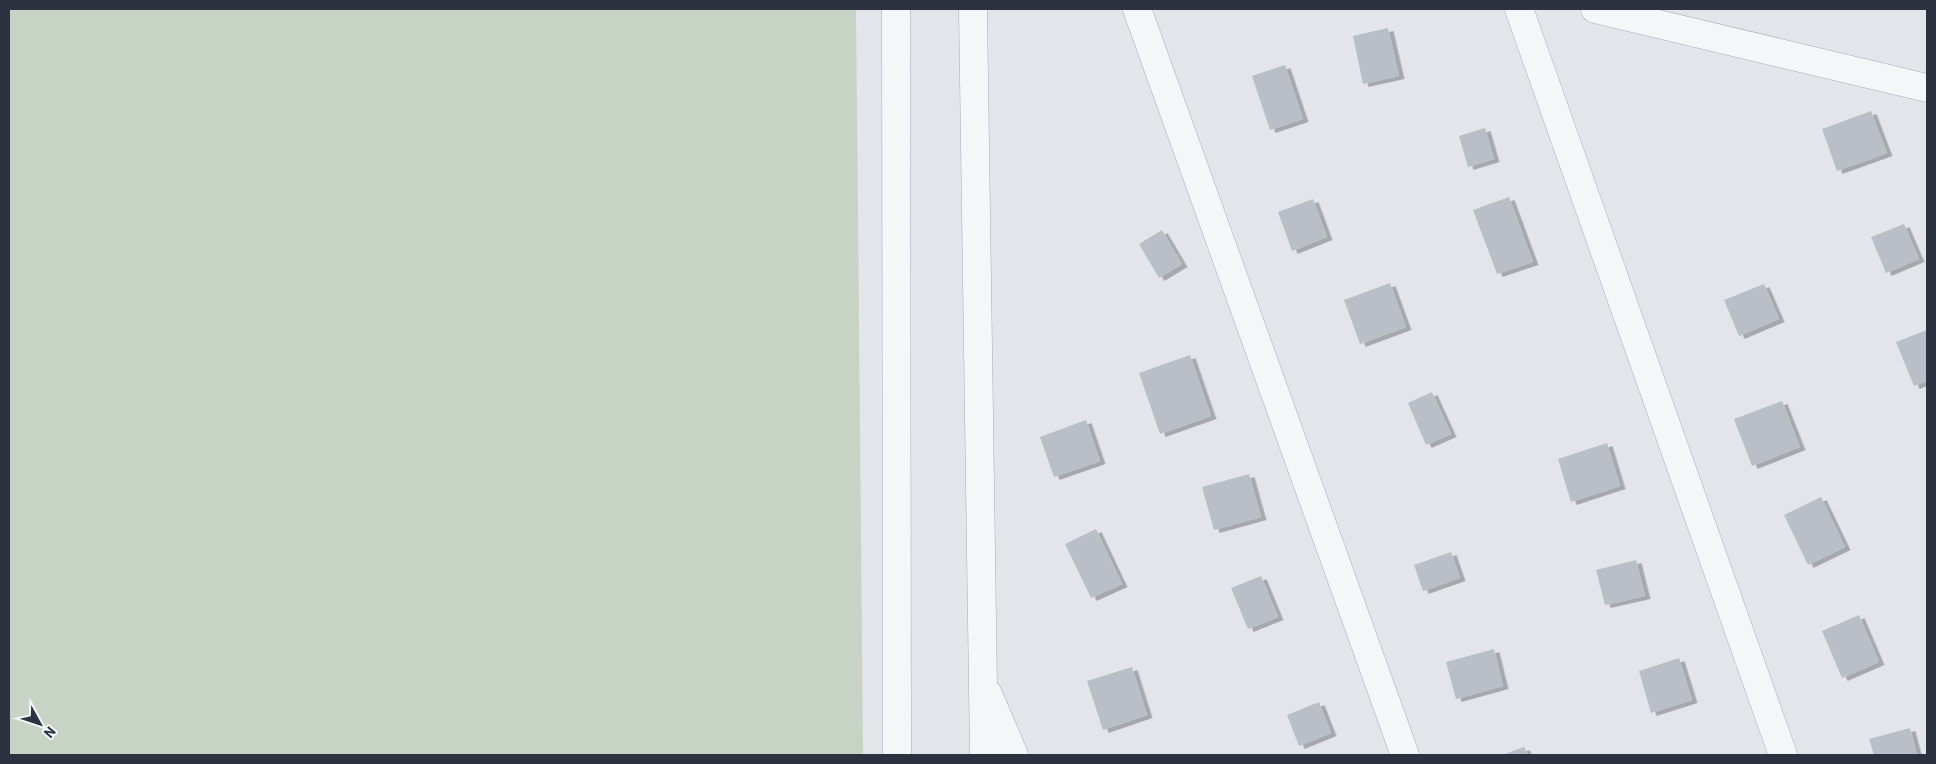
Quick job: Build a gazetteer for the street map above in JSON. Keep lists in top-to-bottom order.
{
  "north": "bottom right"
}
